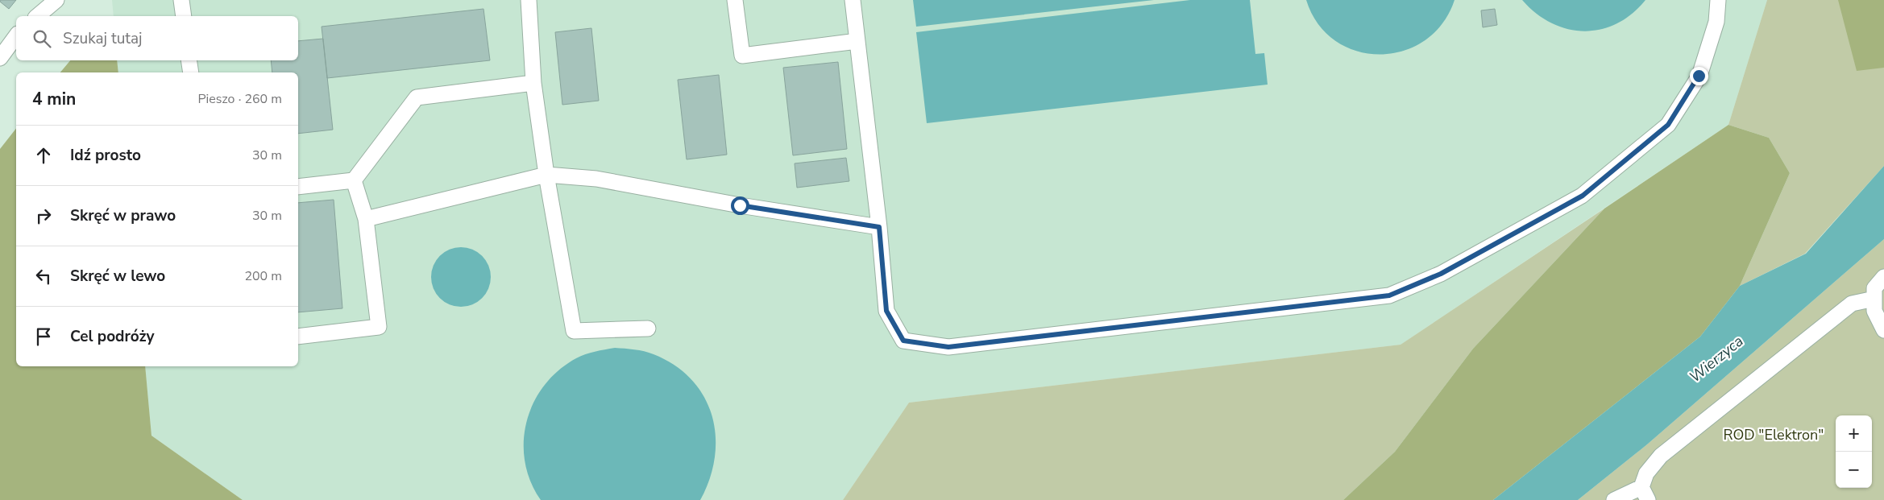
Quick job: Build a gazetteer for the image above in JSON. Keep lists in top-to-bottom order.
{
  "water": ["Wierzyca"],
  "parks": ["ROD \"Elektron\""],
  "page": {
    "search": "Szukaj tutaj",
    "heading": ["4 min", "Pieszo · 260 m"],
    "list": [
      ["Idź prosto", "30 m"],
      ["Skręć w prawo", "30 m"],
      ["Skręć w lewo", "200 m"],
      "Cel podróży"
    ],
    "map_buttons": ["+", "−"]
  }
}
